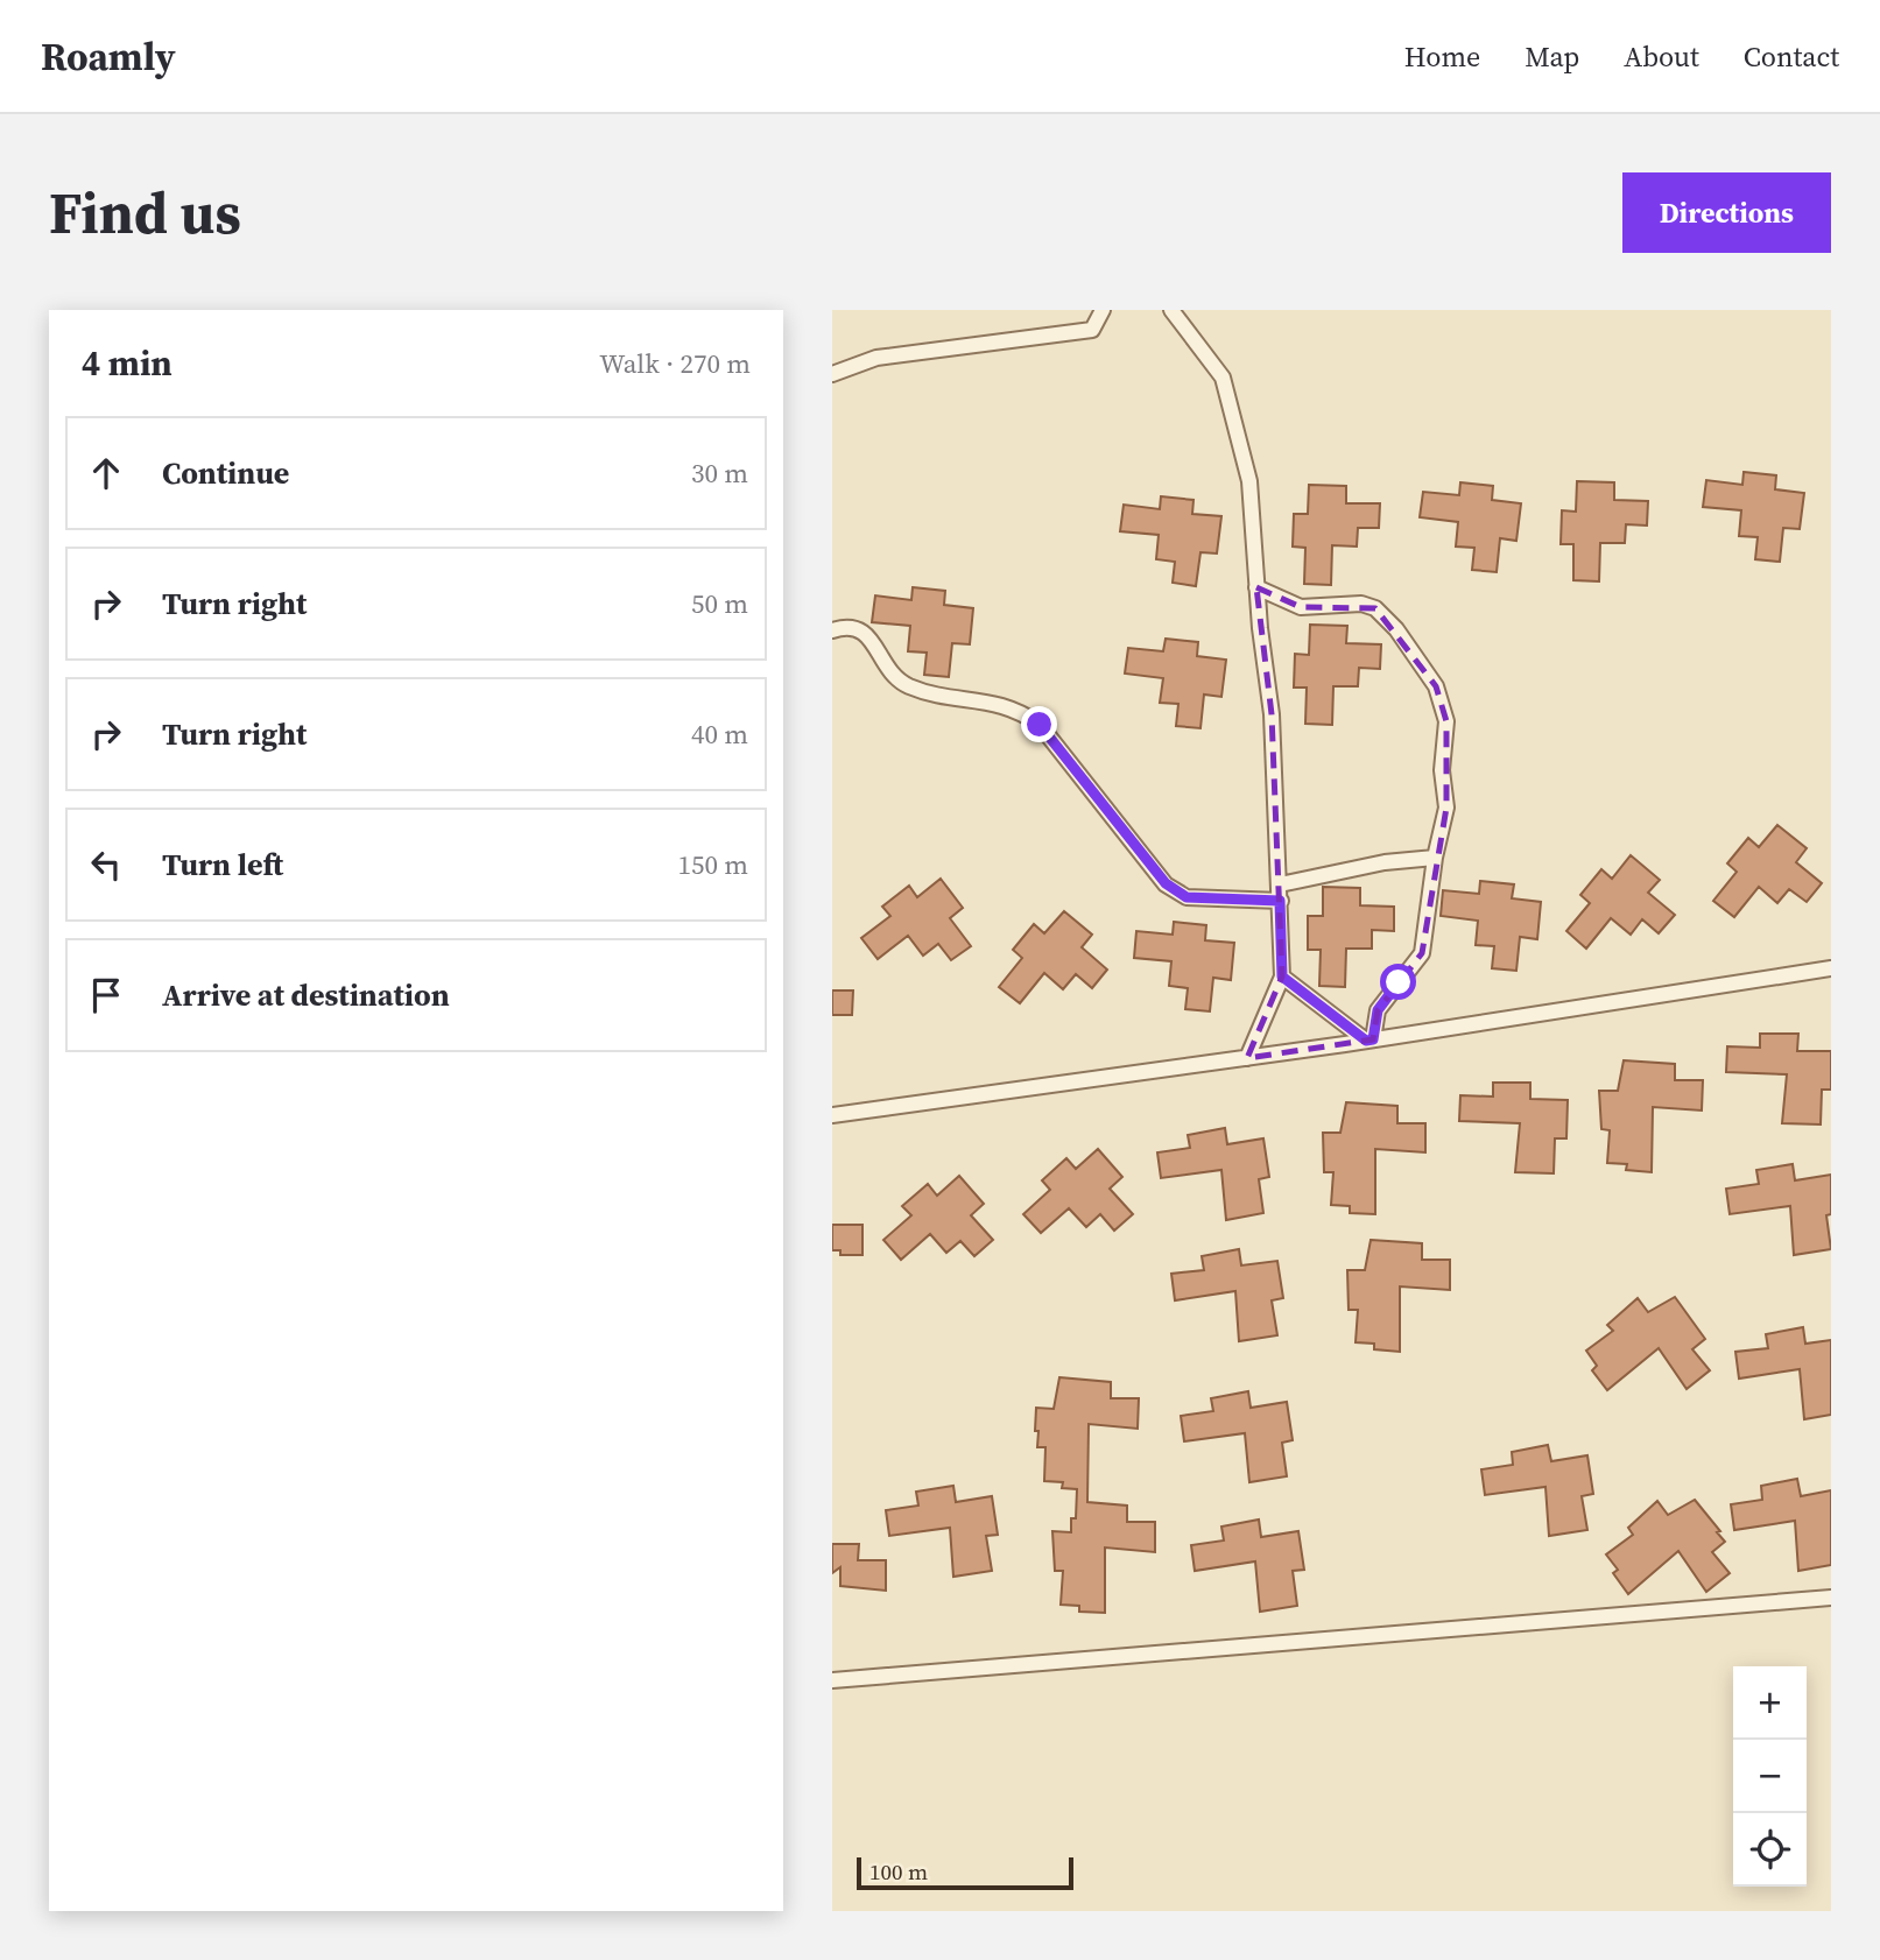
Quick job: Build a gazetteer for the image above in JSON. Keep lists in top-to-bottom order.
{
  "scale_bar": "100 m",
  "page": {
    "header": "Roamly",
    "nav": [
      "Home",
      "Map",
      "About",
      "Contact"
    ],
    "buttons": "Directions",
    "title": "Find us",
    "heading": ["4 min", "Walk · 270 m"],
    "list": [
      ["Continue", "30 m"],
      ["Turn right", "50 m"],
      ["Turn right", "40 m"],
      ["Turn left", "150 m"],
      "Arrive at destination"
    ],
    "map_buttons": ["+", "−"],
    "scale": "100 m"
  }
}
